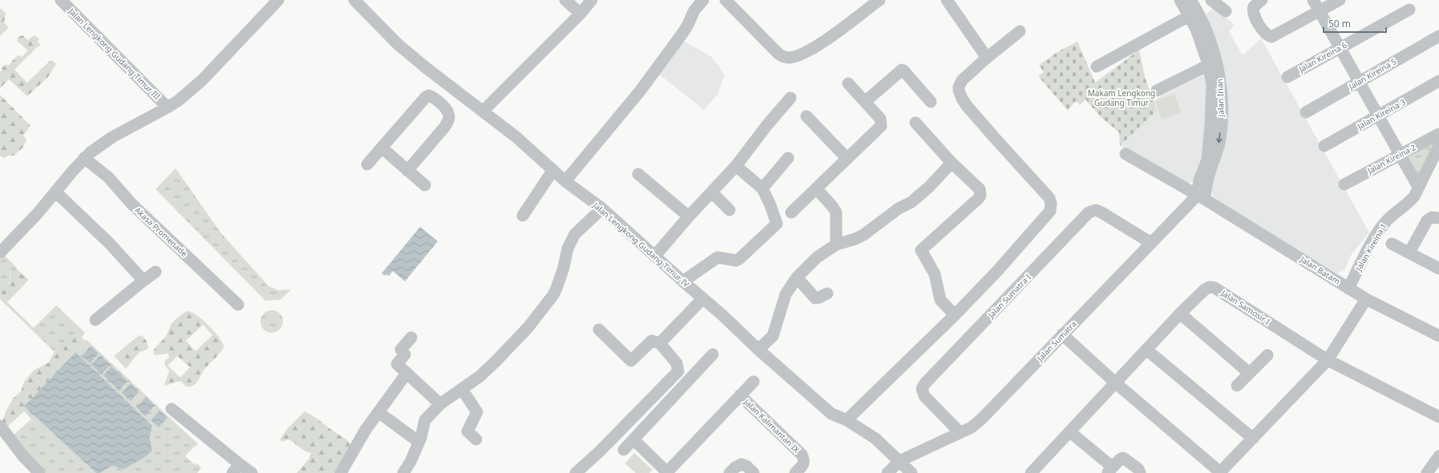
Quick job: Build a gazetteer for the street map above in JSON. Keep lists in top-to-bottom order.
{
  "streets": {
    "street": [
      "Jalan Lengkong Gudang Timur III",
      "Jalan Kireina 6",
      "Jalan Kireina 5",
      "Jalan Irian",
      "Jalan Kireina 3",
      "Jalan Kireina 2",
      "Akasa Promenade",
      "Jalan Lengkong Gudang Timur IV",
      "Jalan Kireina 1",
      "Jalan Batam",
      "Jalan Sumatra I",
      "Jalan Samosir I",
      "Jalan Sumatra",
      "Jalan Kalimantan IX"
    ]
  },
  "crossings": [
    ["Jalan Irian", "Jalan Batam"],
    ["Jalan Irian", "Jalan Sumatra"],
    ["Jalan Lengkong Gudang Timur IV", "Jalan Sumatra"],
    ["Jalan Kireina 1", "Jalan Batam"],
    ["Jalan Batam", "Jalan Sumatra"],
    ["Jalan Sumatra I", "Jalan Sumatra"]
  ],
  "parks": ["Makam Lengkong Gudang Timur"],
  "scale_bar": "50 m"
}
